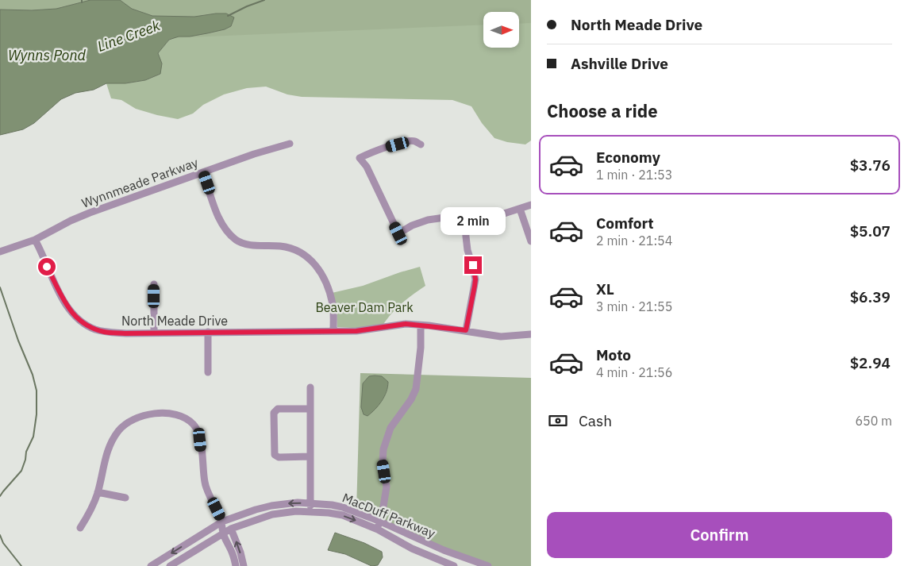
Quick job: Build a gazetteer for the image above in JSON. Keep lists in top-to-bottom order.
{
  "streets": {
    "street": ["Wynnmeade Parkway", "North Meade Drive", "MacDuff Parkway"]
  },
  "crossings": [
    ["Wynnmeade Parkway", "North Meade Drive"]
  ],
  "water": ["Line Creek", "Wynns Pond"],
  "parks": ["Beaver Dam Park"],
  "north": "right",
  "page": {
    "banner": ["North Meade Drive", "Ashville Drive"],
    "heading": "Choose a ride",
    "list": [
      {
        "name": "Economy",
        "note": "1 min · 21:53",
        "value": "$3.76"
      },
      {
        "name": "Comfort",
        "note": "2 min · 21:54",
        "value": "$5.07"
      },
      {
        "name": "XL",
        "note": "3 min · 21:55",
        "value": "$6.39"
      },
      {
        "name": "Moto",
        "note": "4 min · 21:56",
        "value": "$2.94"
      }
    ],
    "bubble": "2 min",
    "pay": ["Cash", "650 m"],
    "buttons": "Confirm"
  }
}
